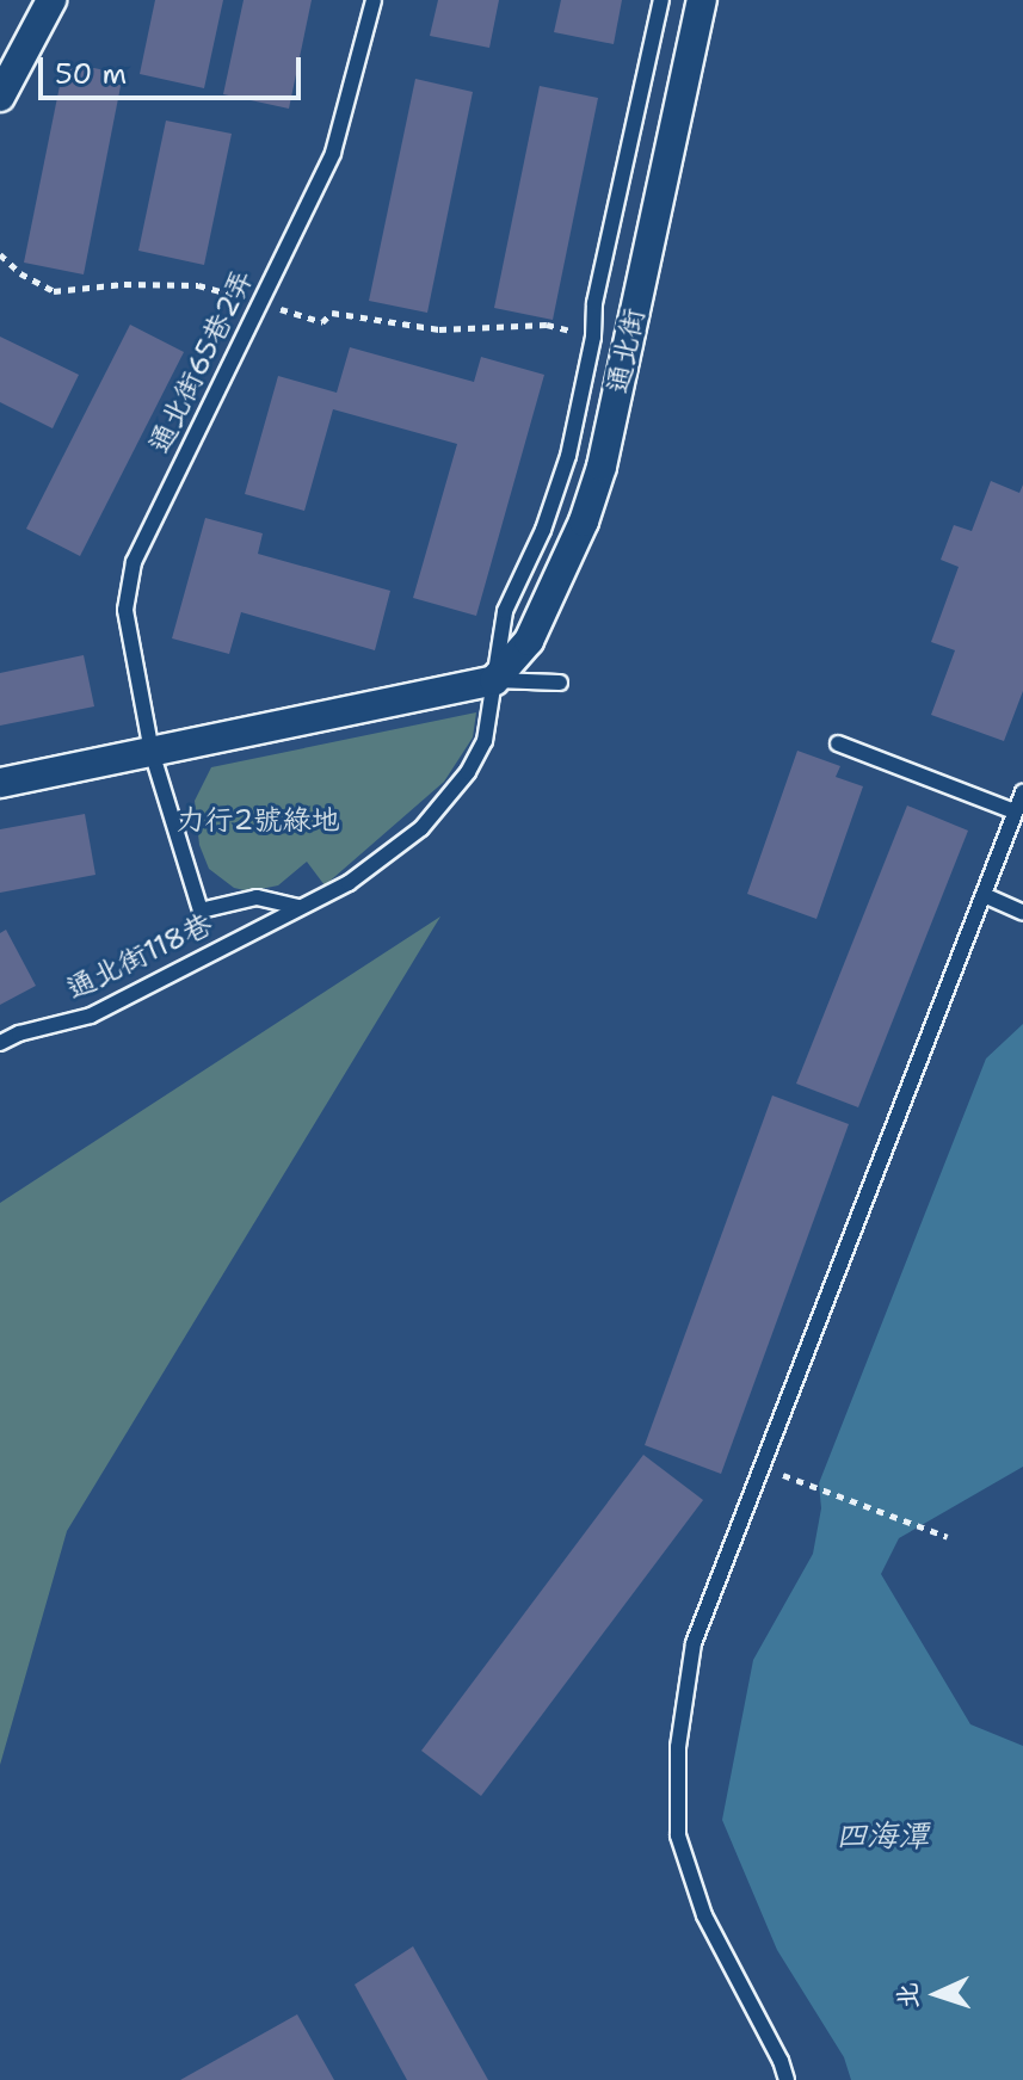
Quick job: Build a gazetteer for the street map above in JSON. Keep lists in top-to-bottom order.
{
  "streets": {
    "street": ["通北街"],
    "lane": ["通北街65巷2弄", "通北街118巷"]
  },
  "crossings": [
    ["通北街", "通北街118巷"],
    ["通北街65巷2弄", "通北街118巷"]
  ],
  "water": ["四海潭"],
  "parks": ["力行2號綠地"],
  "scale_bar": "50 m",
  "north": "left"
}
